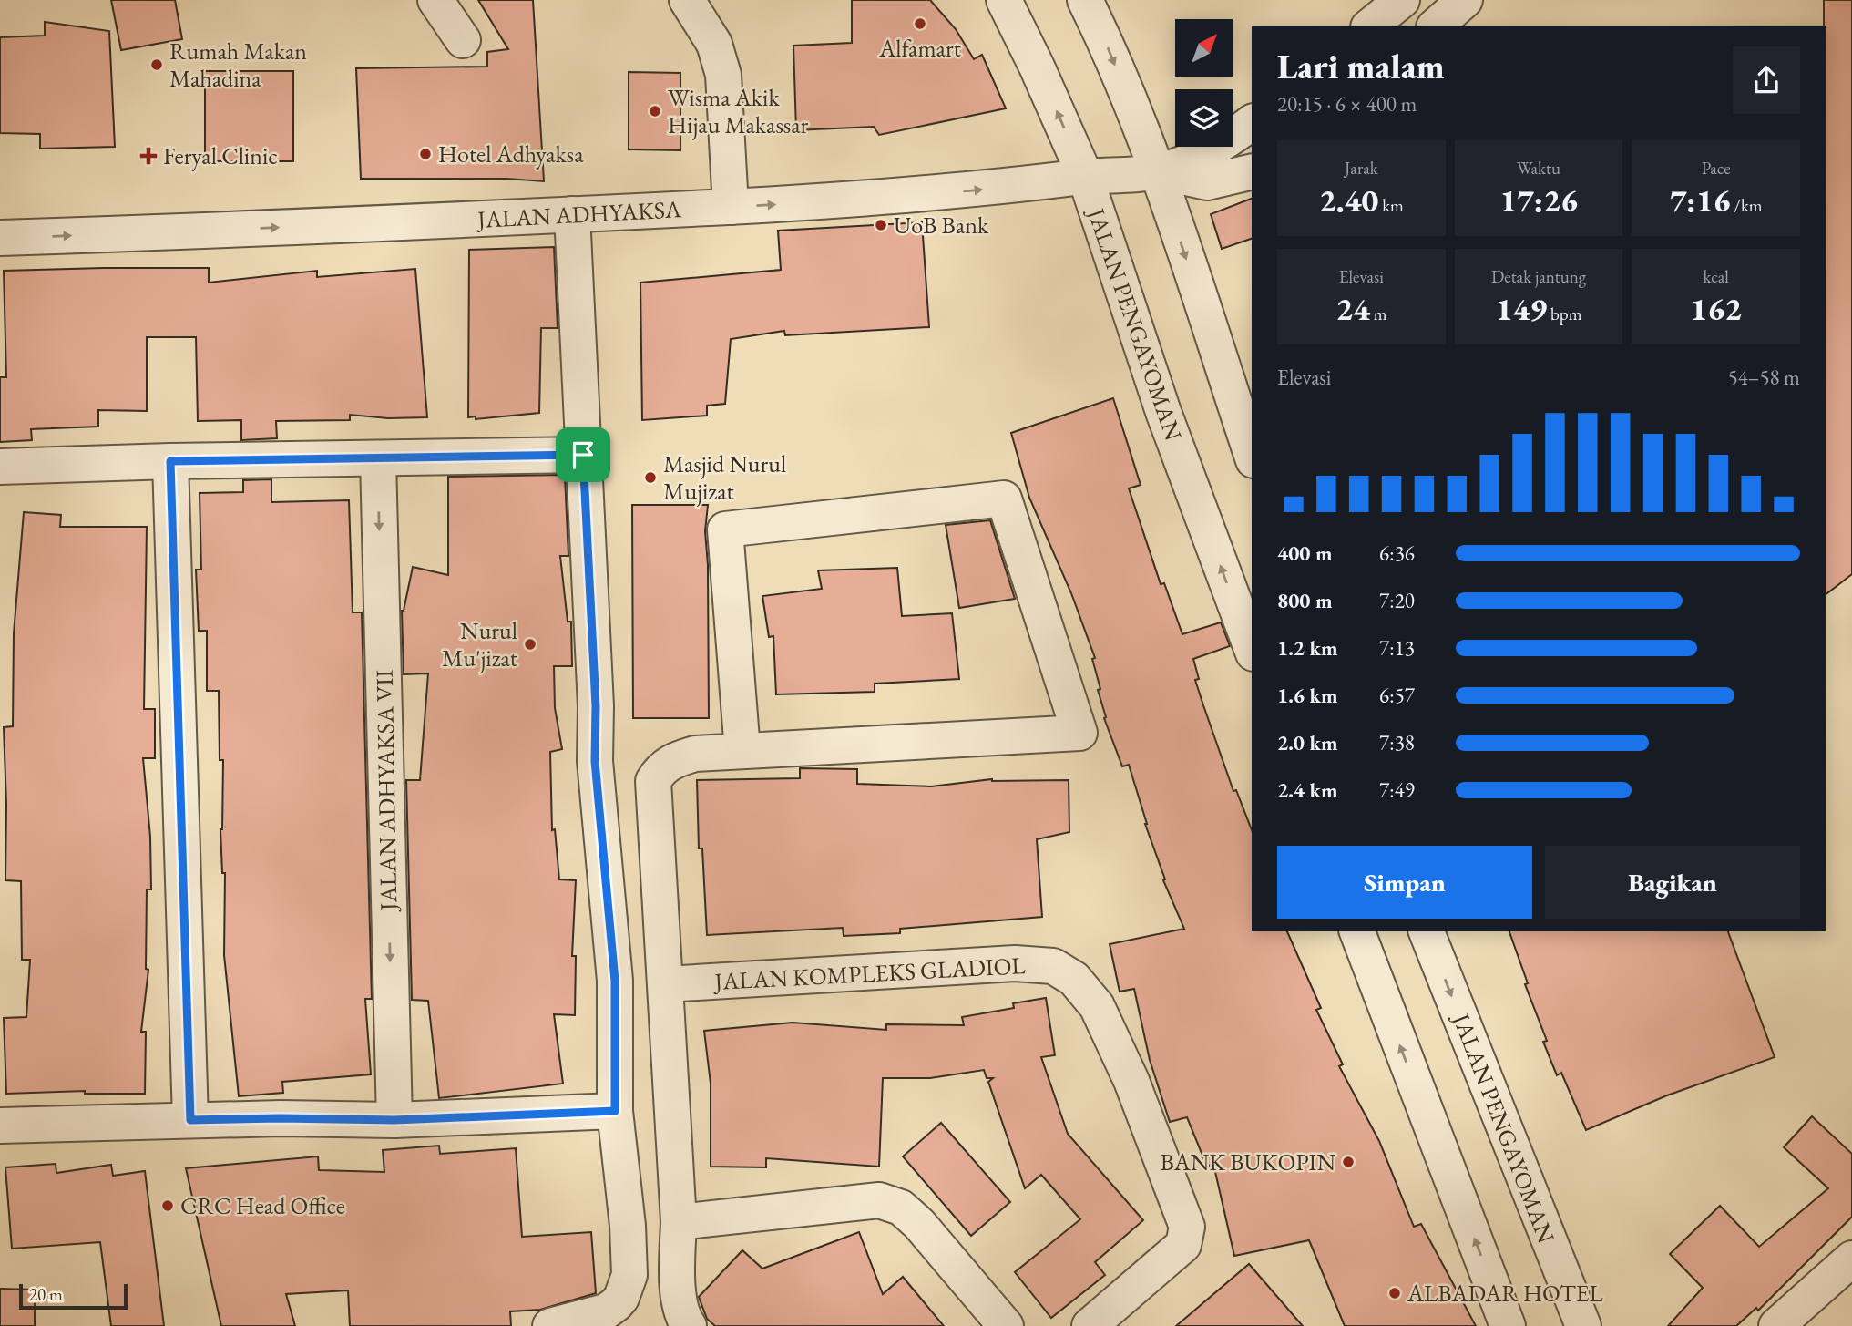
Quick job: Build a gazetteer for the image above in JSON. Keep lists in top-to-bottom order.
{
  "streets": {
    "street": [
      "JALAN ADHYAKSA",
      "JALAN PENGAYOMAN",
      "JALAN ADHYAKSA VII",
      "JALAN KOMPLEKS GLADIOL"
    ]
  },
  "crossings": [
    ["JALAN ADHYAKSA", "JALAN PENGAYOMAN"]
  ],
  "places": {
    "other": [
      "Alfamart",
      "Rumah Makan Mahadina",
      "Wisma Akik Hijau Makassar",
      "Hotel Adhyaksa",
      "UoB Bank",
      "Masjid Nurul Mujizat",
      "Nurul Mu'jizat",
      "BANK BUKOPIN",
      "CRC Head Office",
      "ALBADAR HOTEL"
    ],
    "health": ["Feryal Clinic"]
  },
  "scale_bar": "20 m",
  "north": "top right",
  "page": {
    "heading": ["Lari malam", "20:15 · 6 × 400 m"],
    "stats": [
      ["Jarak", "2.40 km"],
      ["Waktu", "17:26"],
      ["Pace", "7:16 /km"],
      ["Elevasi", "24 m"],
      ["Detak jantung", "149 bpm"],
      ["kcal", "162"]
    ],
    "chart": ["Elevasi", "54–58 m"],
    "list": [
      {
        "name": "400 m",
        "note": "6:36"
      },
      {
        "name": "800 m",
        "note": "7:20"
      },
      {
        "name": "1.2 km",
        "note": "7:13"
      },
      {
        "name": "1.6 km",
        "note": "6:57"
      },
      {
        "name": "2.0 km",
        "note": "7:38"
      },
      {
        "name": "2.4 km",
        "note": "7:49"
      }
    ],
    "buttons": ["Simpan", "Bagikan"],
    "scale": "20 m"
  }
}
